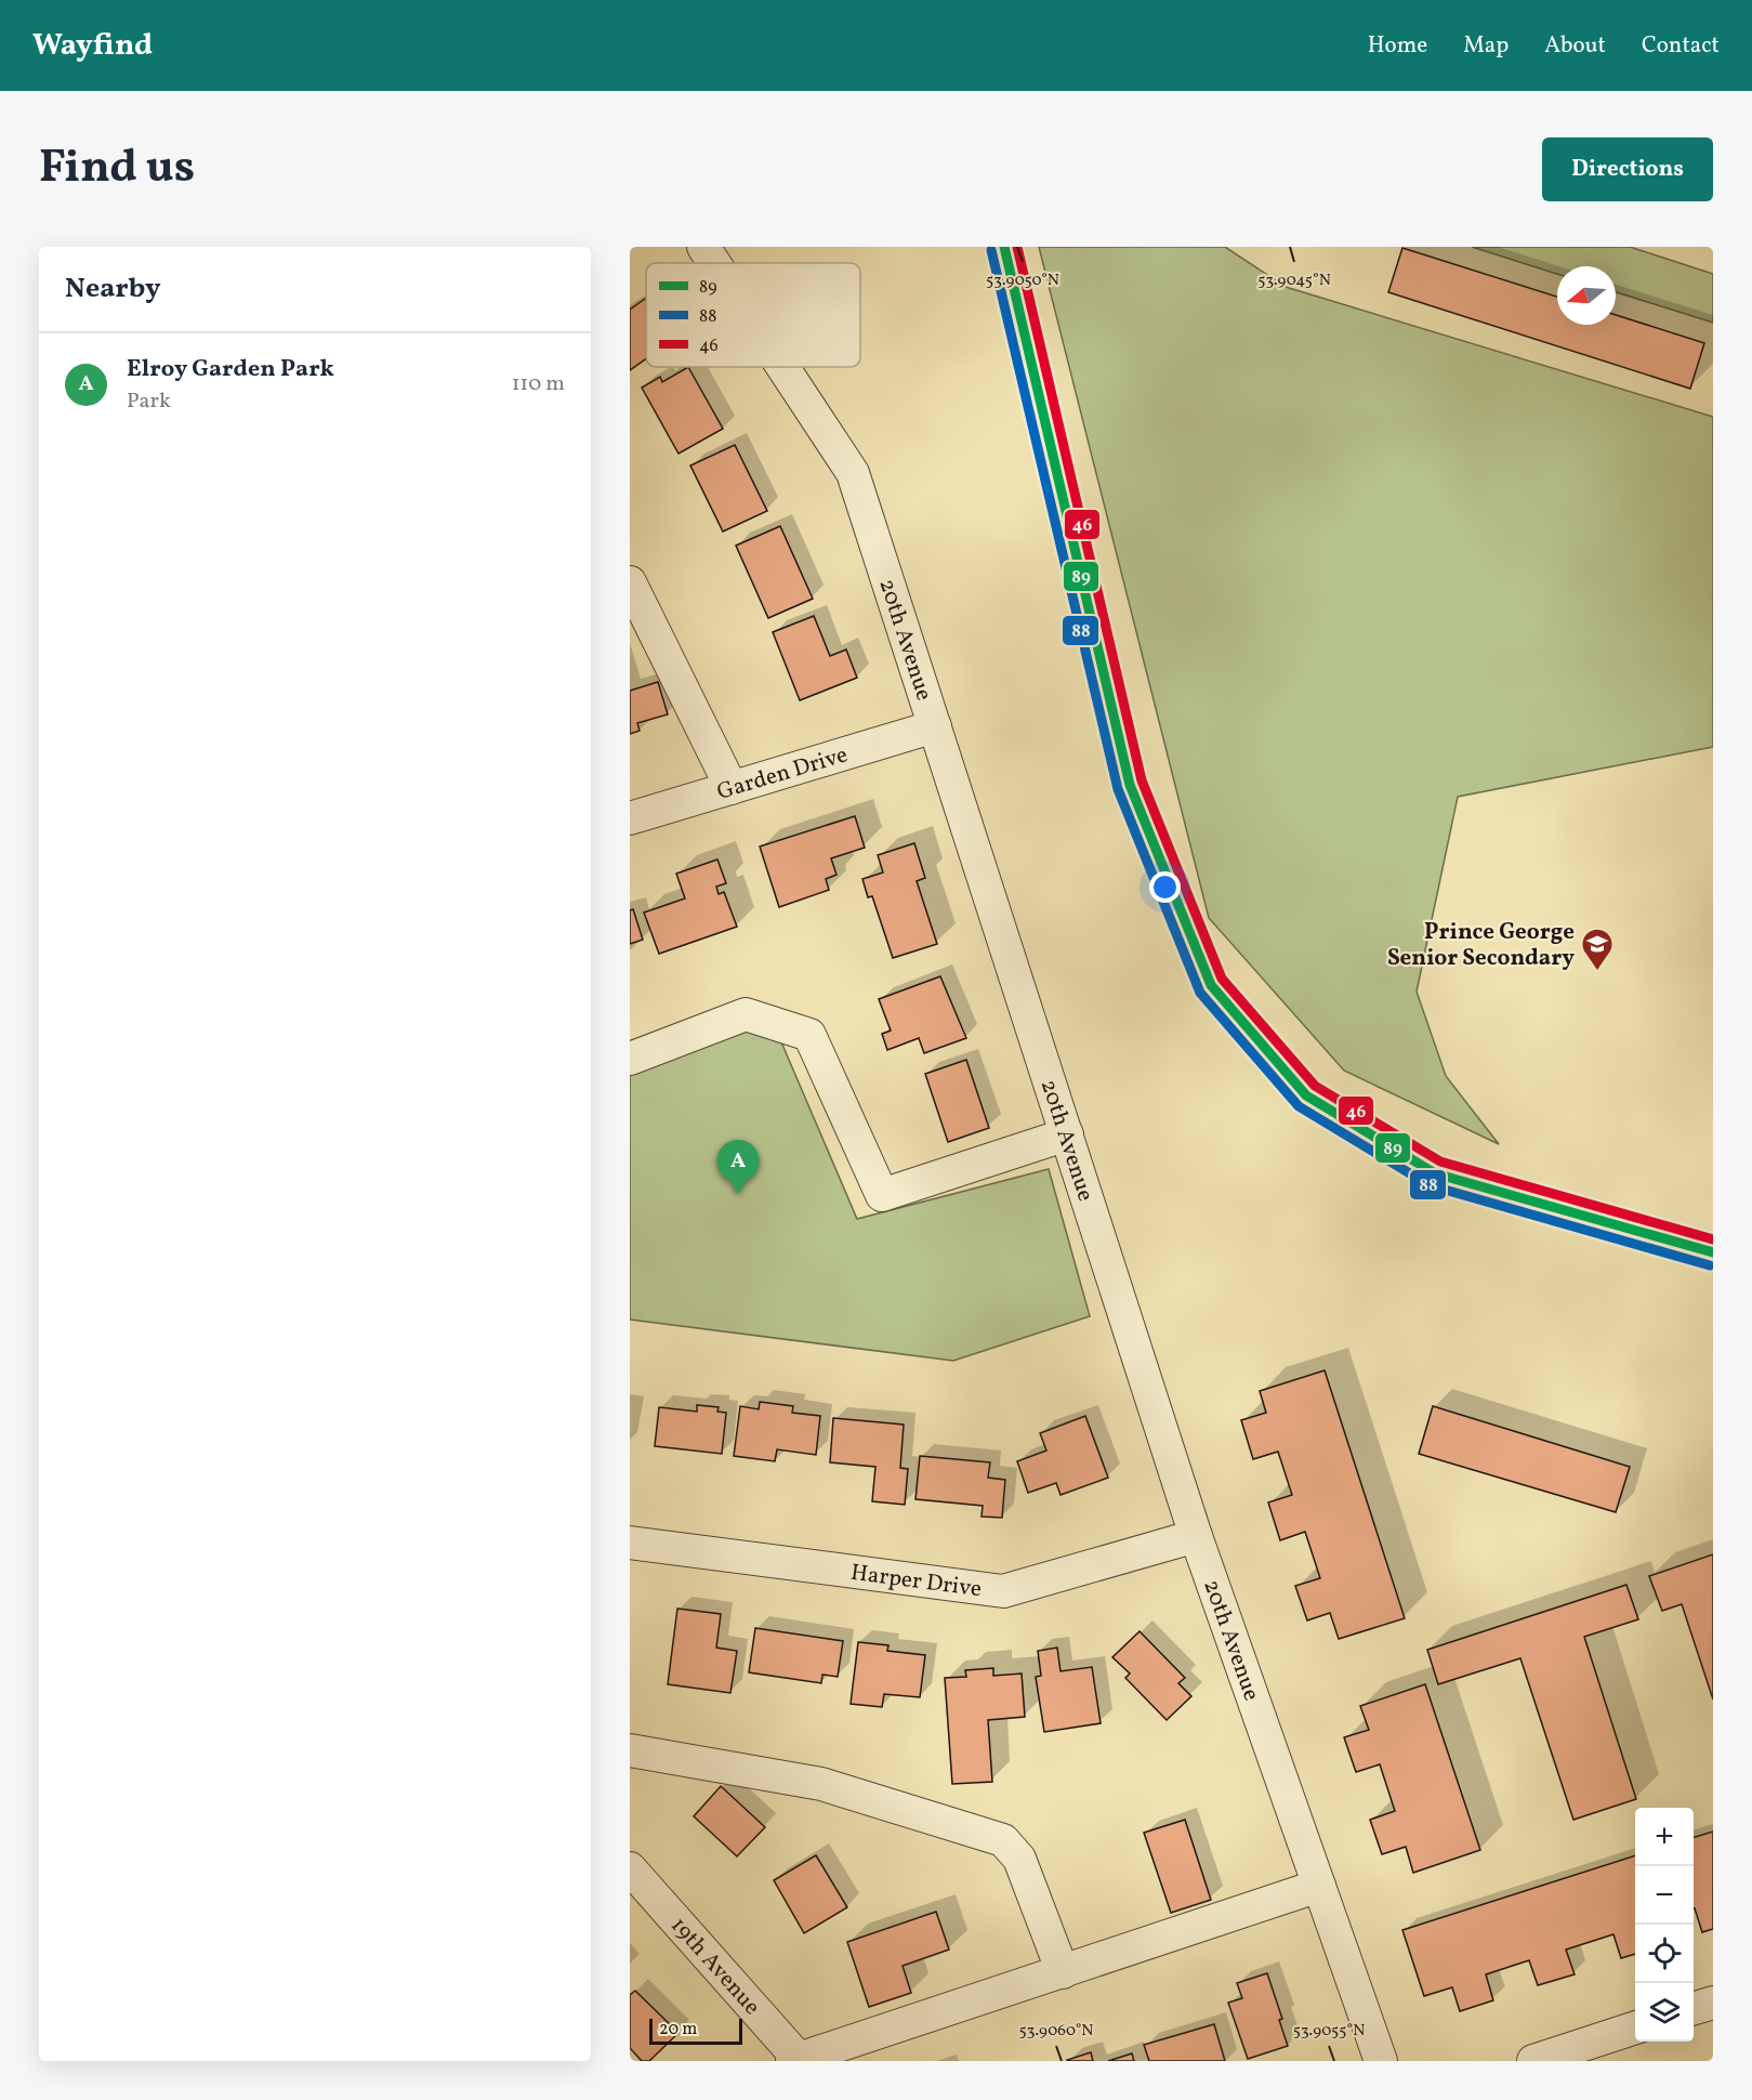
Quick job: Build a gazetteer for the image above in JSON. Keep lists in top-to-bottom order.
{
  "streets": {
    "street": [
      "20th Avenue",
      "Garden Drive",
      "Harper Drive",
      "19th Avenue"
    ]
  },
  "crossings": [
    ["20th Avenue", "Garden Drive"],
    ["20th Avenue", "Harper Drive"]
  ],
  "places": {
    "school or university": ["Prince George Senior Secondary"]
  },
  "lines": ["transit line 89", "transit line 46", "transit line 88"],
  "legend": ["89", "88", "46"],
  "scale_bar": "20 m",
  "north": "left",
  "page": {
    "header": "Wayfind",
    "nav": [
      "Home",
      "Map",
      "About",
      "Contact"
    ],
    "title": "Find us",
    "buttons": "Directions",
    "heading": "Nearby",
    "list": [
      {
        "mark": "A",
        "name": "Elroy Garden Park",
        "note": "Park",
        "value": "110 m"
      }
    ],
    "pins": "A",
    "map_buttons": ["+", "−"],
    "scale": "20 m"
  },
  "coordinates": [
    "53.9050°N",
    "53.9045°N",
    "53.9060°N",
    "53.9055°N"
  ]
}
